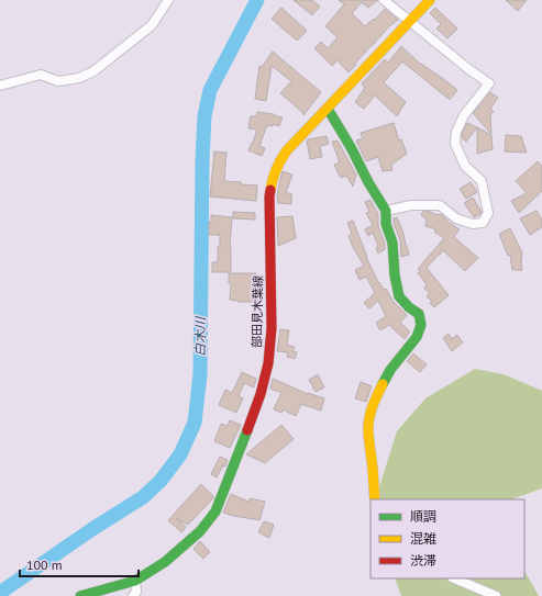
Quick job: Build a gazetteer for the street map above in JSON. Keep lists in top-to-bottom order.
{
  "streets": {
    "main road": ["部田見木葉線"]
  },
  "water": ["白木川"],
  "legend": ["順調", "混雑", "渋滞"],
  "scale_bar": "100 m"
}
